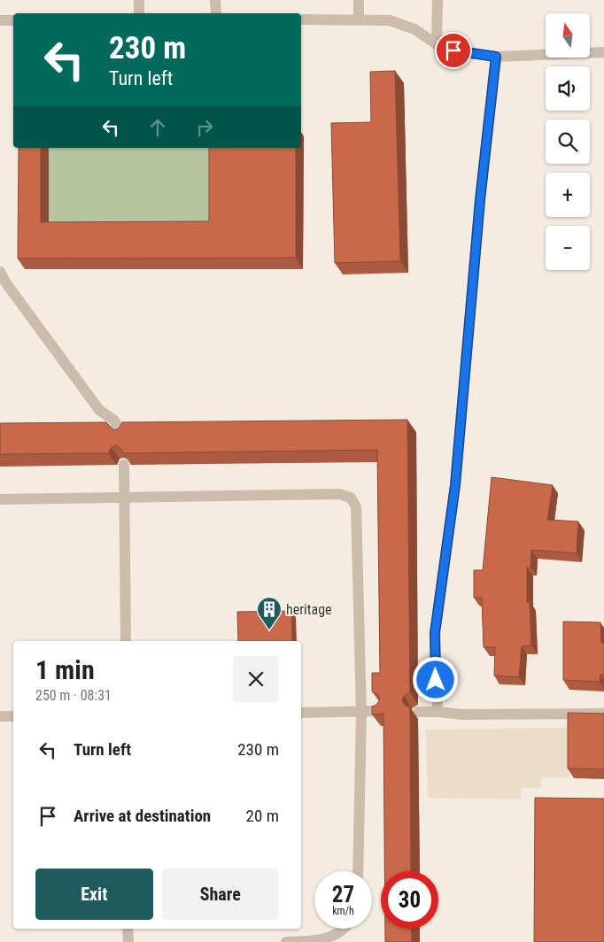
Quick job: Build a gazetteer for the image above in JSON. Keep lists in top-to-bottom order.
{
  "places": {
    "building": ["heritage"]
  },
  "north": "top",
  "page": {
    "map_buttons": ["+", "−"],
    "turn": ["230 m", "Turn left"],
    "heading": ["1 min", "250 m · 08:31"],
    "list": [
      {
        "name": "Turn left",
        "value": "230 m"
      },
      {
        "name": "Arrive at destination",
        "value": "20 m"
      }
    ],
    "buttons": ["Exit", "Share"],
    "speed": "27 km/h",
    "limit": "30"
  }
}
